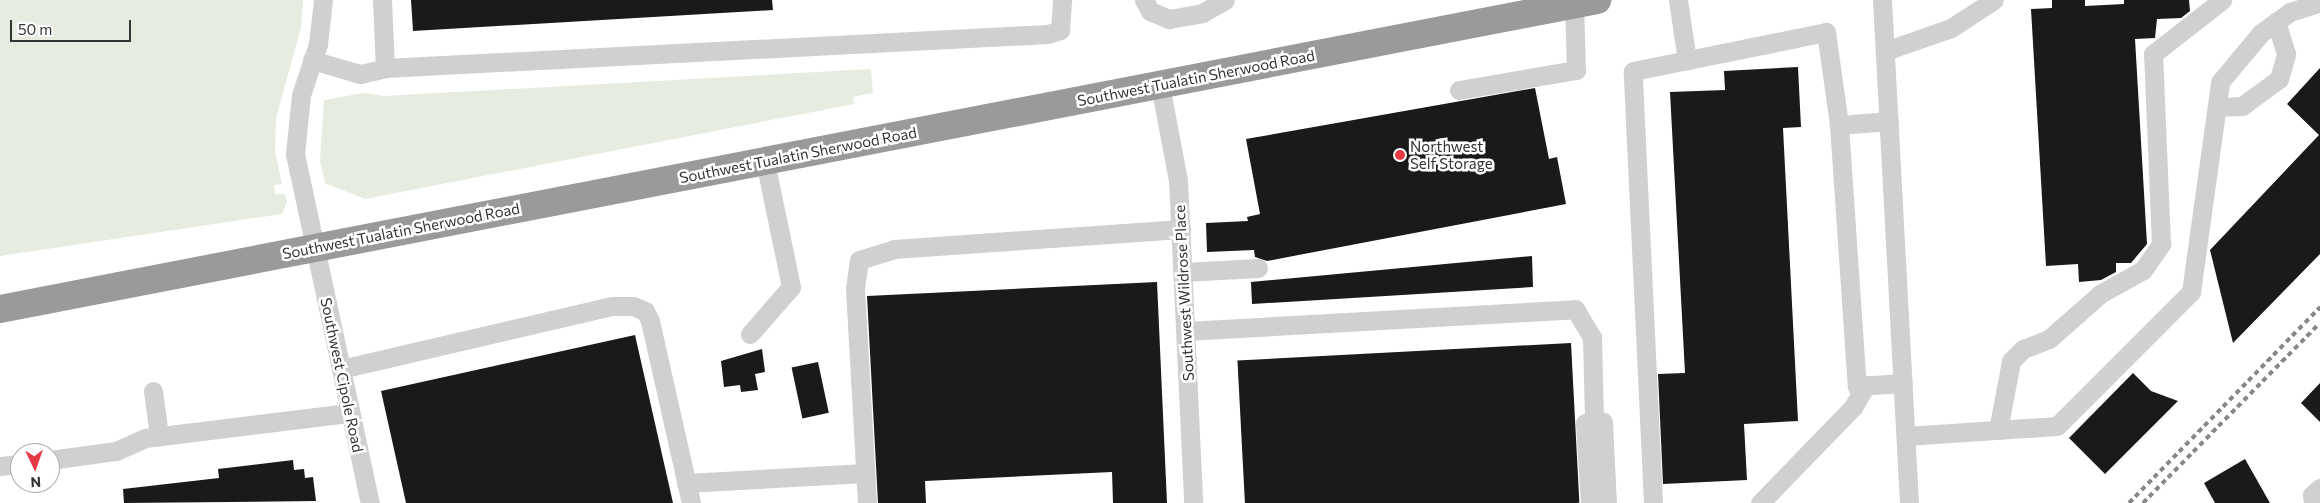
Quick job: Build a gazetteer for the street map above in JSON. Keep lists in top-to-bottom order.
{
  "streets": {
    "highway": ["Southwest Tualatin Sherwood Road"],
    "street": ["Southwest Wildrose Place", "Southwest Cipole Road"]
  },
  "crossings": [
    ["Southwest Tualatin Sherwood Road", "Southwest Wildrose Place"],
    ["Southwest Tualatin Sherwood Road", "Southwest Cipole Road"]
  ],
  "places": ["Northwest Self Storage"],
  "scale_bar": "50 m",
  "north": "bottom"
}
